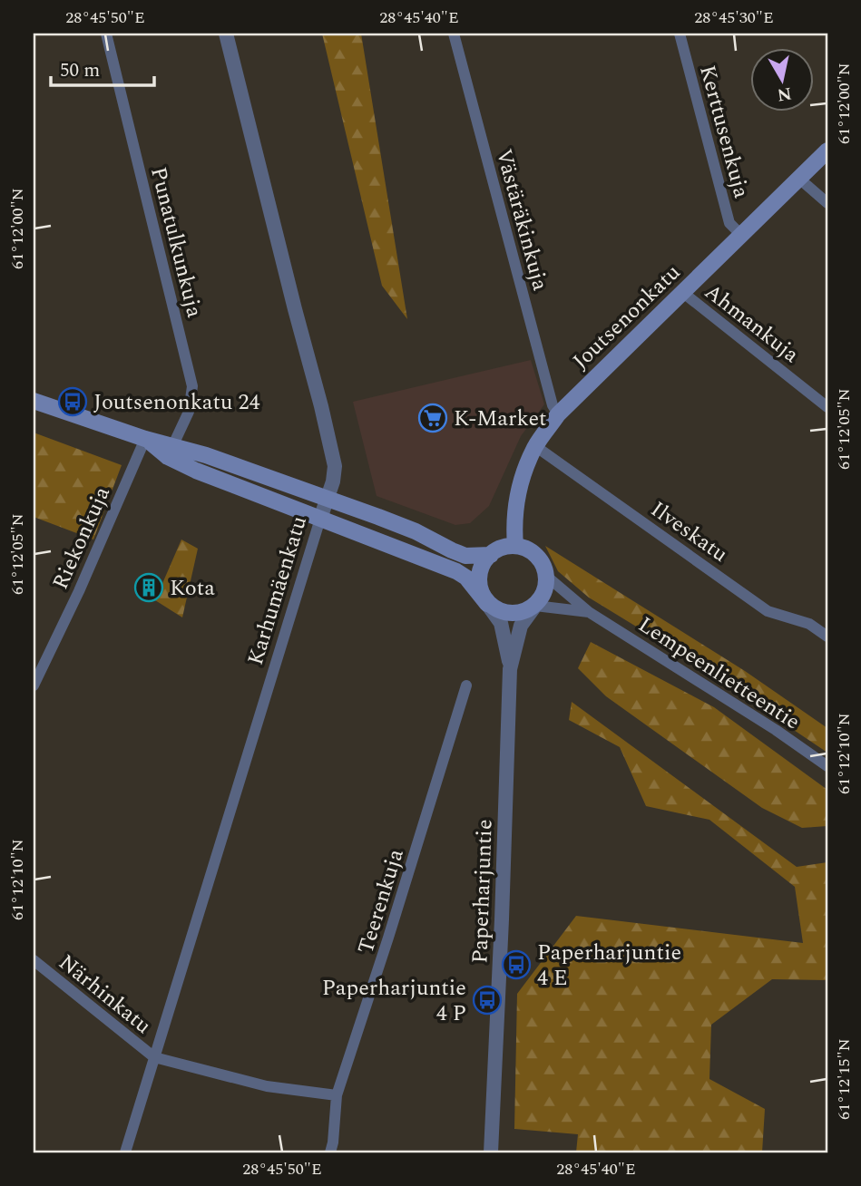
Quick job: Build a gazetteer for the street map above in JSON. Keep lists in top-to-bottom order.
{
  "streets": {
    "main road": ["Joutsenonkatu"],
    "street": [
      "Kerttusenkuja",
      "Västäräkinkuja",
      "Punatulkunkuja",
      "Ahmankuja",
      "Ilveskatu",
      "Riekonkuja",
      "Karhumäenkatu",
      "Lempeenlietteentie",
      "Paperharjuntie",
      "Teerenkuja",
      "Närhinkatu"
    ]
  },
  "crossings": [
    ["Kerttusenkuja", "Joutsenonkatu"],
    ["Västäräkinkuja", "Joutsenonkatu"],
    ["Joutsenonkatu", "Ahmankuja"],
    ["Joutsenonkatu", "Ilveskatu"],
    ["Joutsenonkatu", "Lempeenlietteentie"],
    ["Joutsenonkatu", "Paperharjuntie"],
    ["Karhumäenkatu", "Närhinkatu"],
    ["Lempeenlietteentie", "Paperharjuntie"]
  ],
  "places": {
    "bus stop": ["Joutsenonkatu 24", "Paperharjuntie 4 E", "Paperharjuntie 4 P"],
    "supermarket": ["K-Market"],
    "building": ["Kota"]
  },
  "scale_bar": "50 m",
  "north": "bottom",
  "coordinates": [
    "28°45'50\"E",
    "28°45'40\"E",
    "28°45'30\"E",
    "61°12'00\"N",
    "61°12'05\"N",
    "61°12'10\"N",
    "61°12'15\"N"
  ]
}
